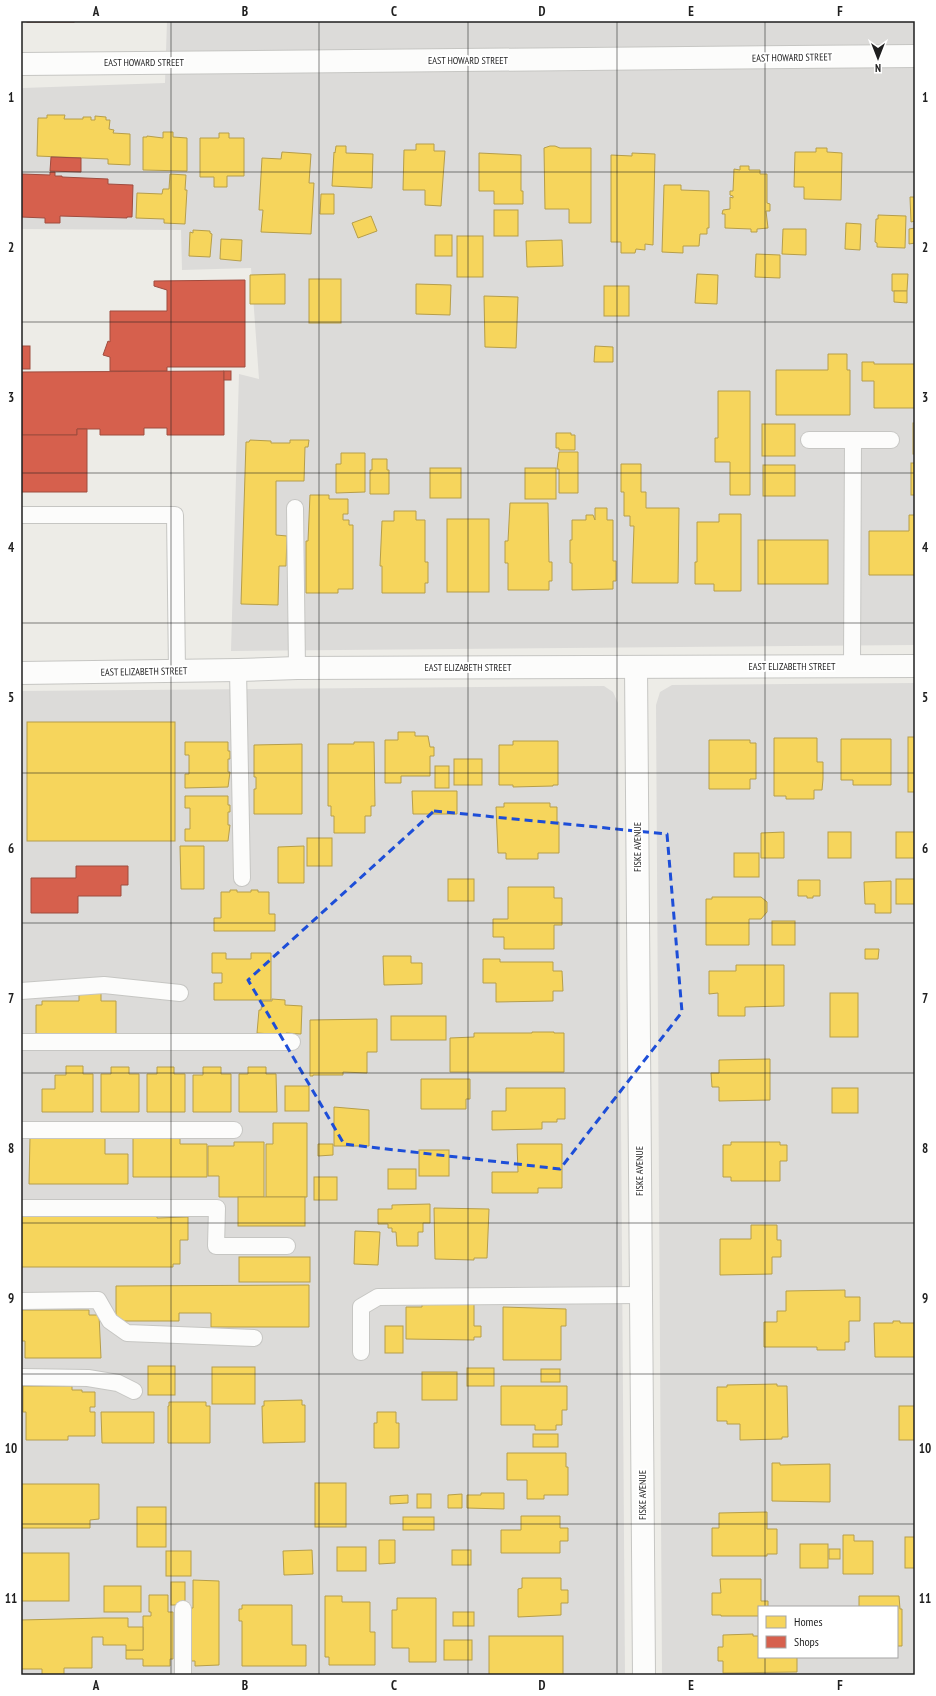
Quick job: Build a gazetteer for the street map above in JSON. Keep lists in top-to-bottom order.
{
  "streets": {
    "street": ["EAST HOWARD STREET", "EAST ELIZABETH STREET", "FISKE AVENUE"]
  },
  "crossings": [
    ["EAST ELIZABETH STREET", "FISKE AVENUE"]
  ],
  "legend": ["Homes", "Shops"],
  "north": "bottom",
  "grid": {
    "columns": [
      "A",
      "B",
      "C",
      "D",
      "E",
      "F"
    ],
    "rows": [
      "1",
      "2",
      "3",
      "4",
      "5",
      "6",
      "7",
      "8",
      "9",
      "10",
      "11"
    ]
  }
}
